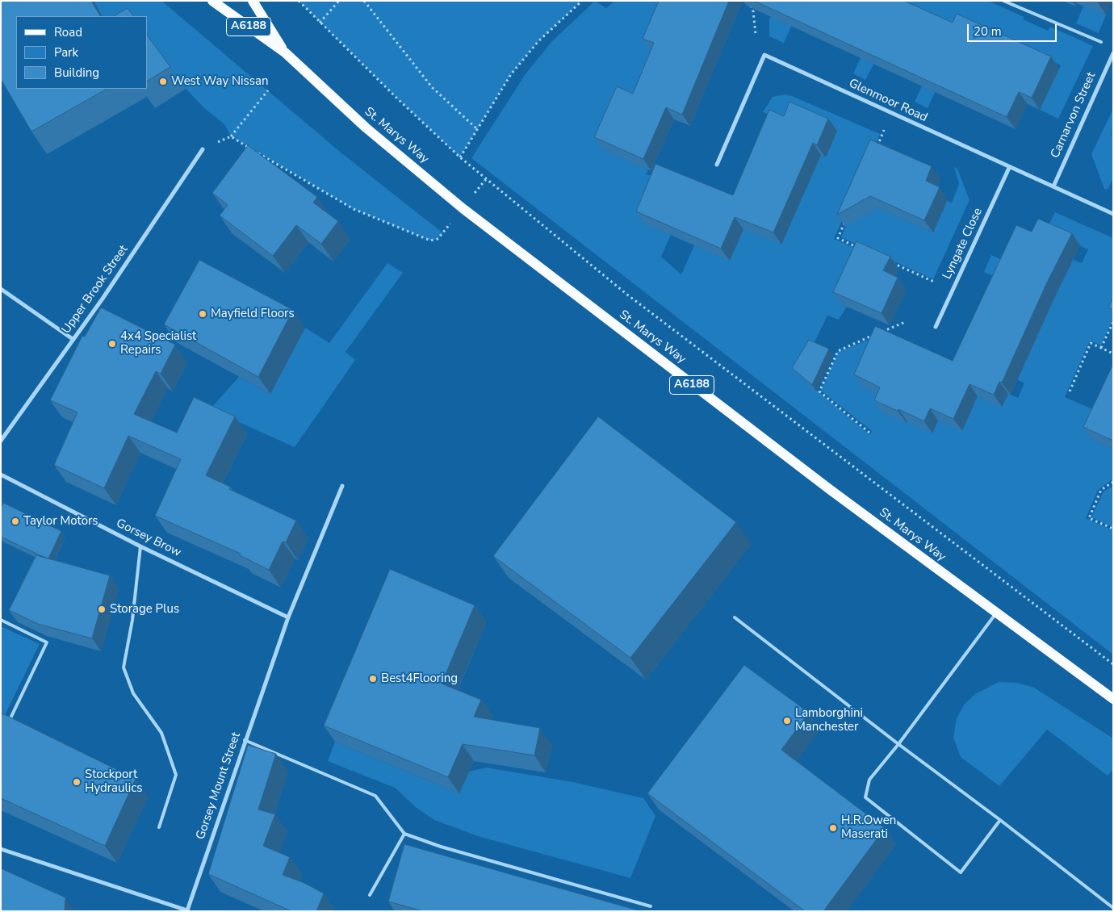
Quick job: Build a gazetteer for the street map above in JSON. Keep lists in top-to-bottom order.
{
  "streets": {
    "main road": ["A6188", "St. Marys Way"],
    "street": [
      "Glenmoor Road",
      "Carnarvon Street",
      "Lyngate Close",
      "Upper Brook Street",
      "Gorsey Brow",
      "Gorsey Mount Street"
    ]
  },
  "crossings": [
    ["Glenmoor Road", "Carnarvon Street"],
    ["Glenmoor Road", "Lyngate Close"],
    ["Gorsey Brow", "Gorsey Mount Street"]
  ],
  "places": [
    "West Way Nissan",
    "Mayfield Floors",
    "4x4 Specialist Repairs",
    "Taylor Motors",
    "Storage Plus",
    "Best4Flooring",
    "Lamborghini Manchester",
    "Stockport Hydraulics",
    "H.R.Owen Maserati"
  ],
  "legend": ["Road", "Park", "Building"],
  "scale_bar": "20 m"
}
